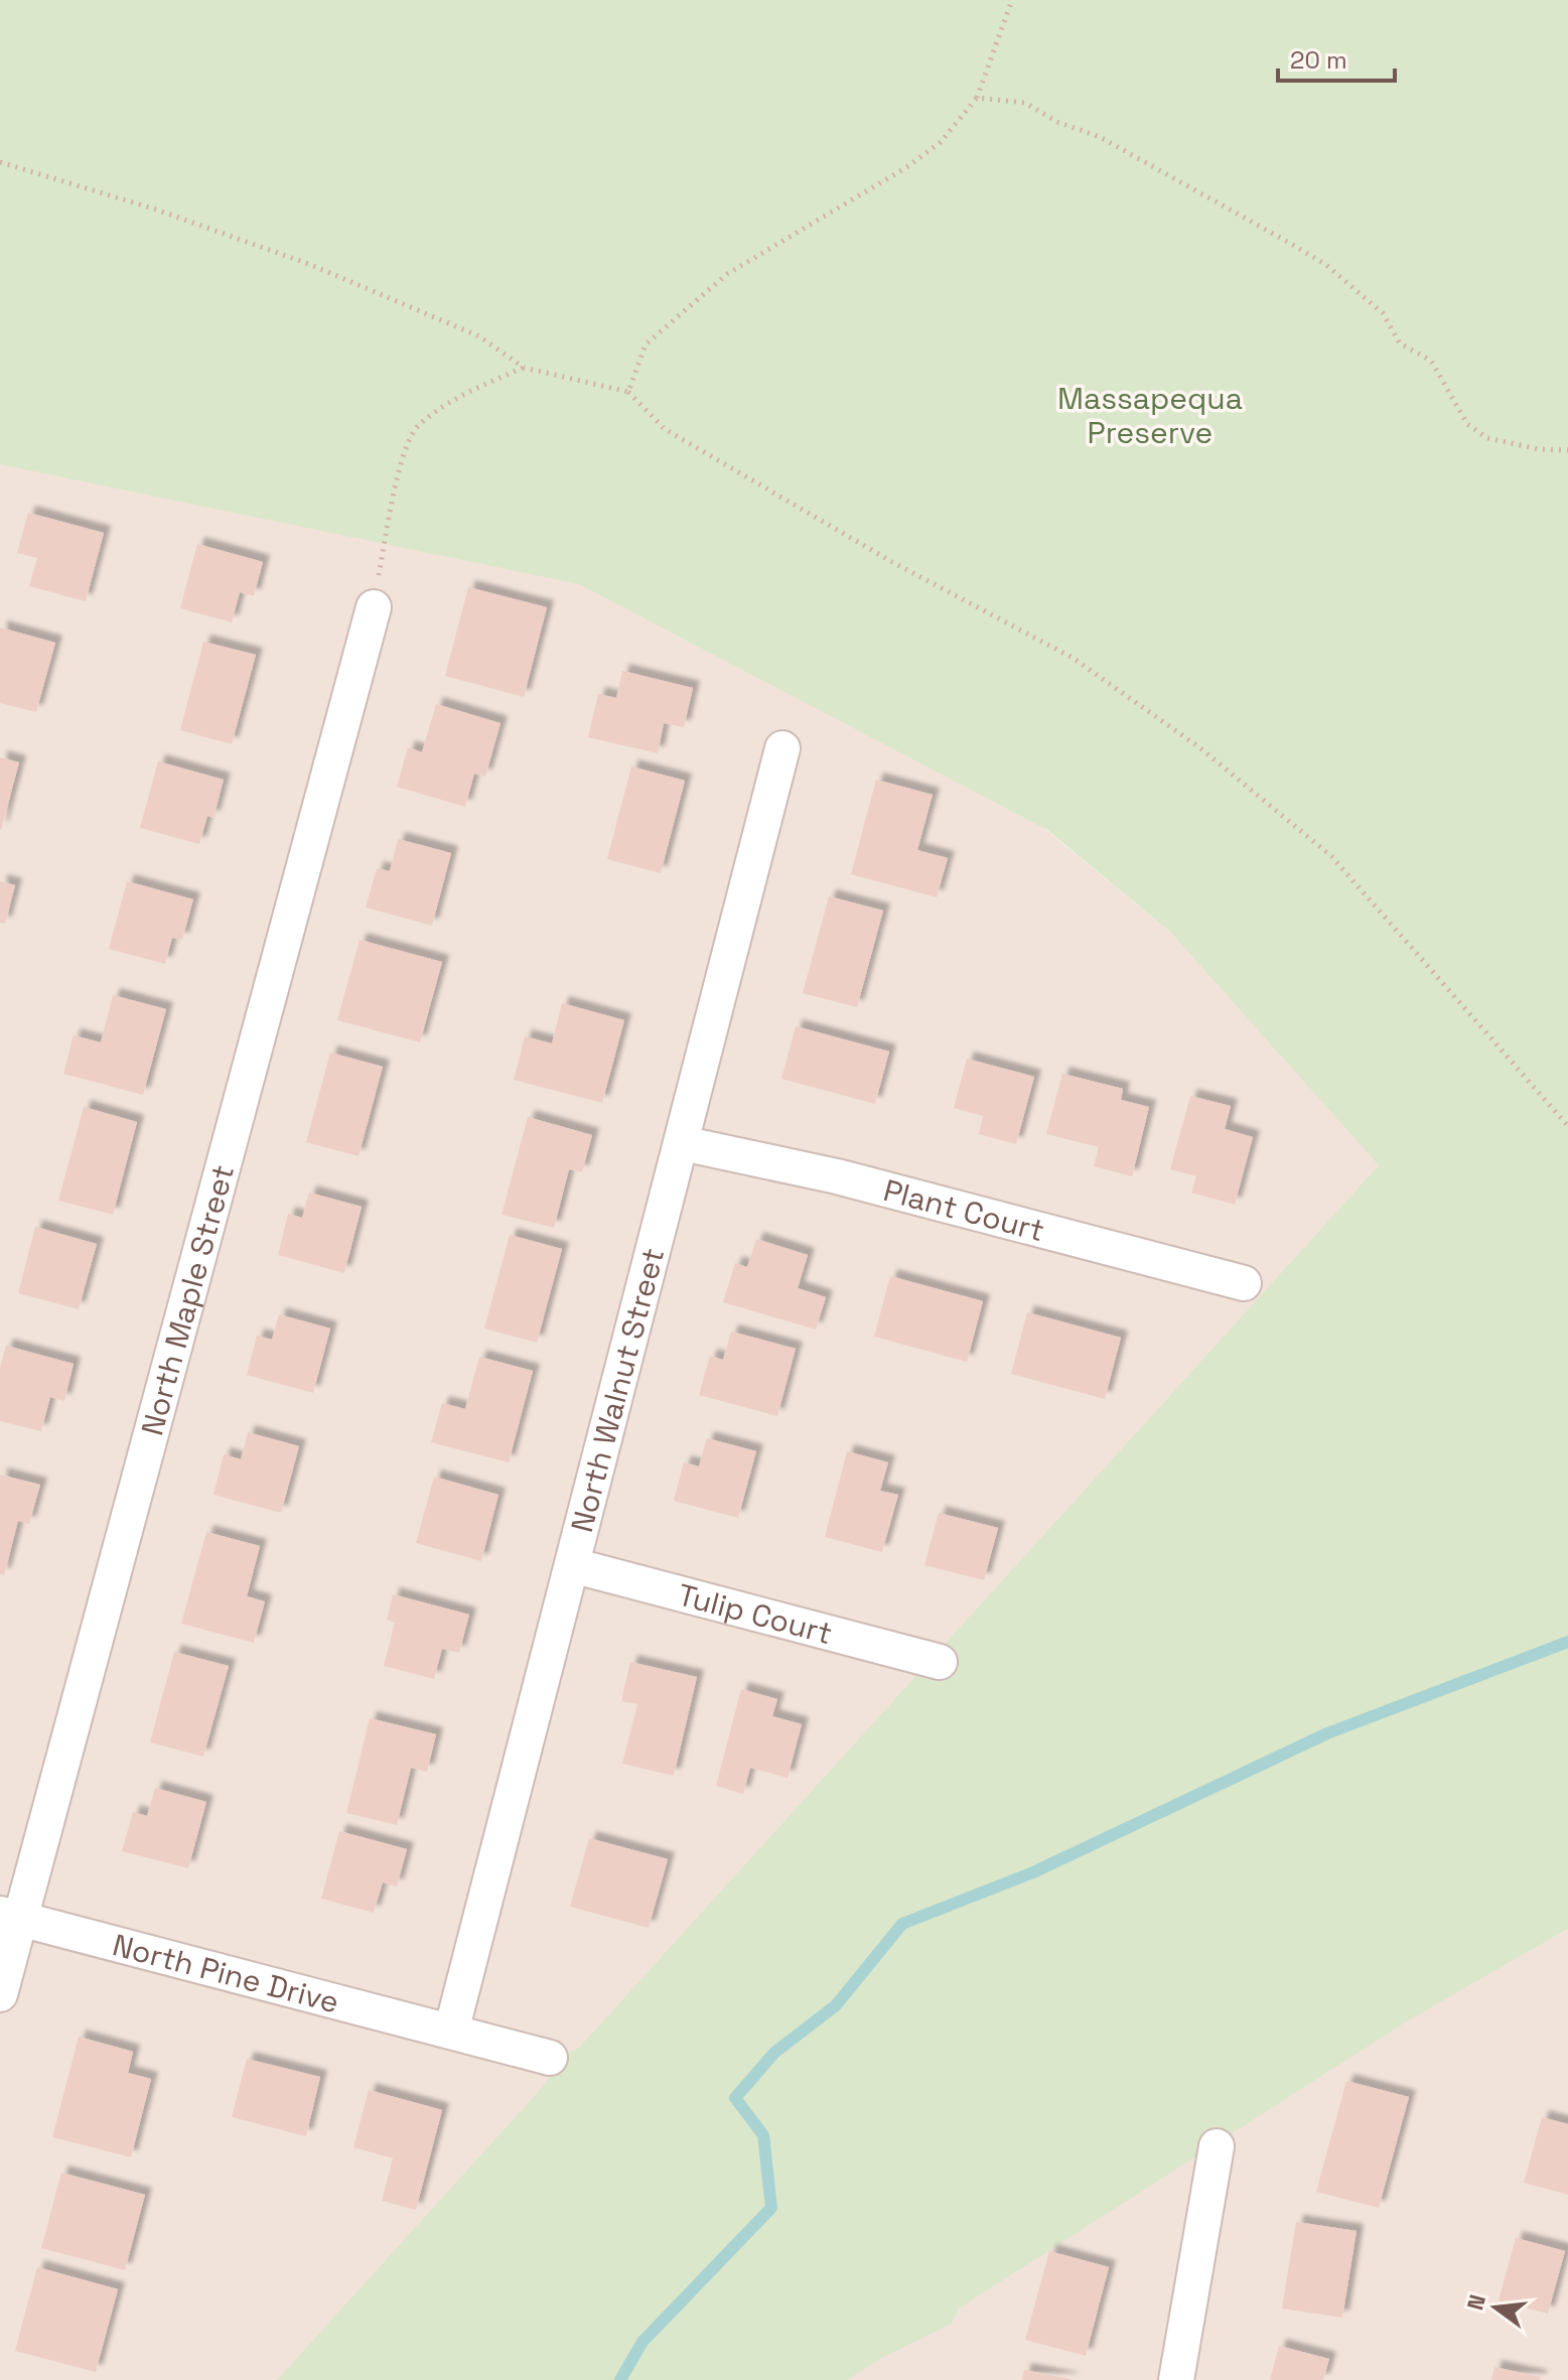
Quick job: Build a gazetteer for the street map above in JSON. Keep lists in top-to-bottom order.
{
  "streets": {
    "street": [
      "Plant Court",
      "North Maple Street",
      "North Walnut Street",
      "Tulip Court",
      "North Pine Drive"
    ]
  },
  "crossings": [
    ["Plant Court", "North Walnut Street"],
    ["North Maple Street", "North Pine Drive"],
    ["North Walnut Street", "Tulip Court"],
    ["North Walnut Street", "North Pine Drive"]
  ],
  "parks": ["Massapequa Preserve"],
  "scale_bar": "20 m",
  "north": "left"
}
